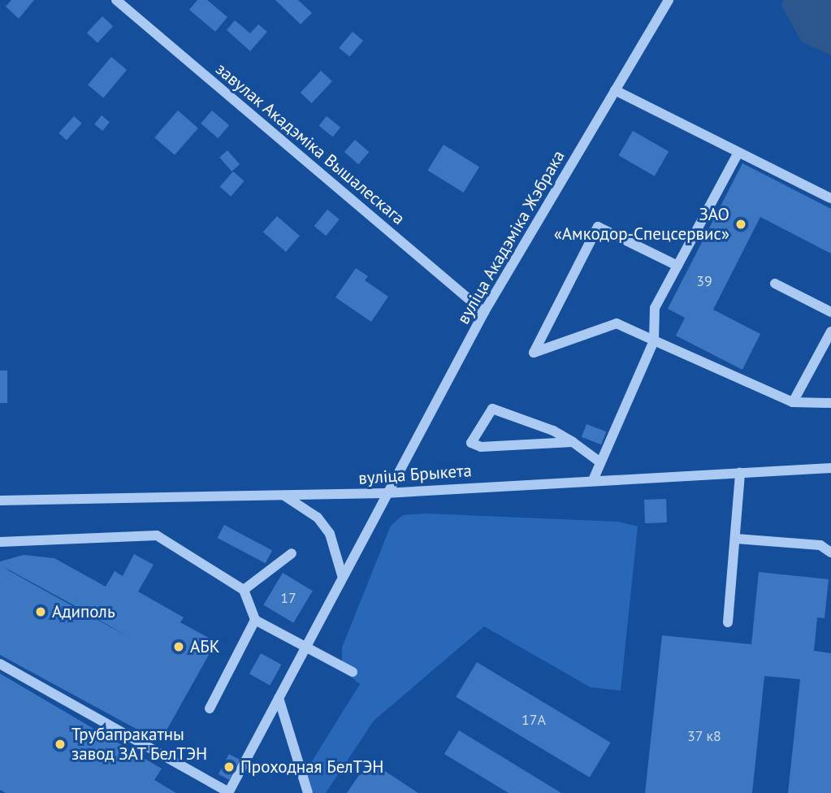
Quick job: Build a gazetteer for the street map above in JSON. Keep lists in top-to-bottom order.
{
  "streets": {
    "street": ["завулак Акадэміка Вышалескага", "вуліца Акадэміка Жэбрака", "вуліца Брыкета"]
  },
  "crossings": [
    ["завулак Акадэміка Вышалескага", "вуліца Акадэміка Жэбрака"],
    ["вуліца Акадэміка Жэбрака", "вуліца Брыкета"]
  ],
  "places": [
    "ЗАО «Амкодор-Спецсервис»",
    "Адиполь",
    "АБК",
    "Трубапракатны завод ЗАТ БелТЭН",
    "Проходная БелТЭН"
  ],
  "house_numbers": [
    "39",
    "17",
    "17А",
    "37 к8"
  ]
}
